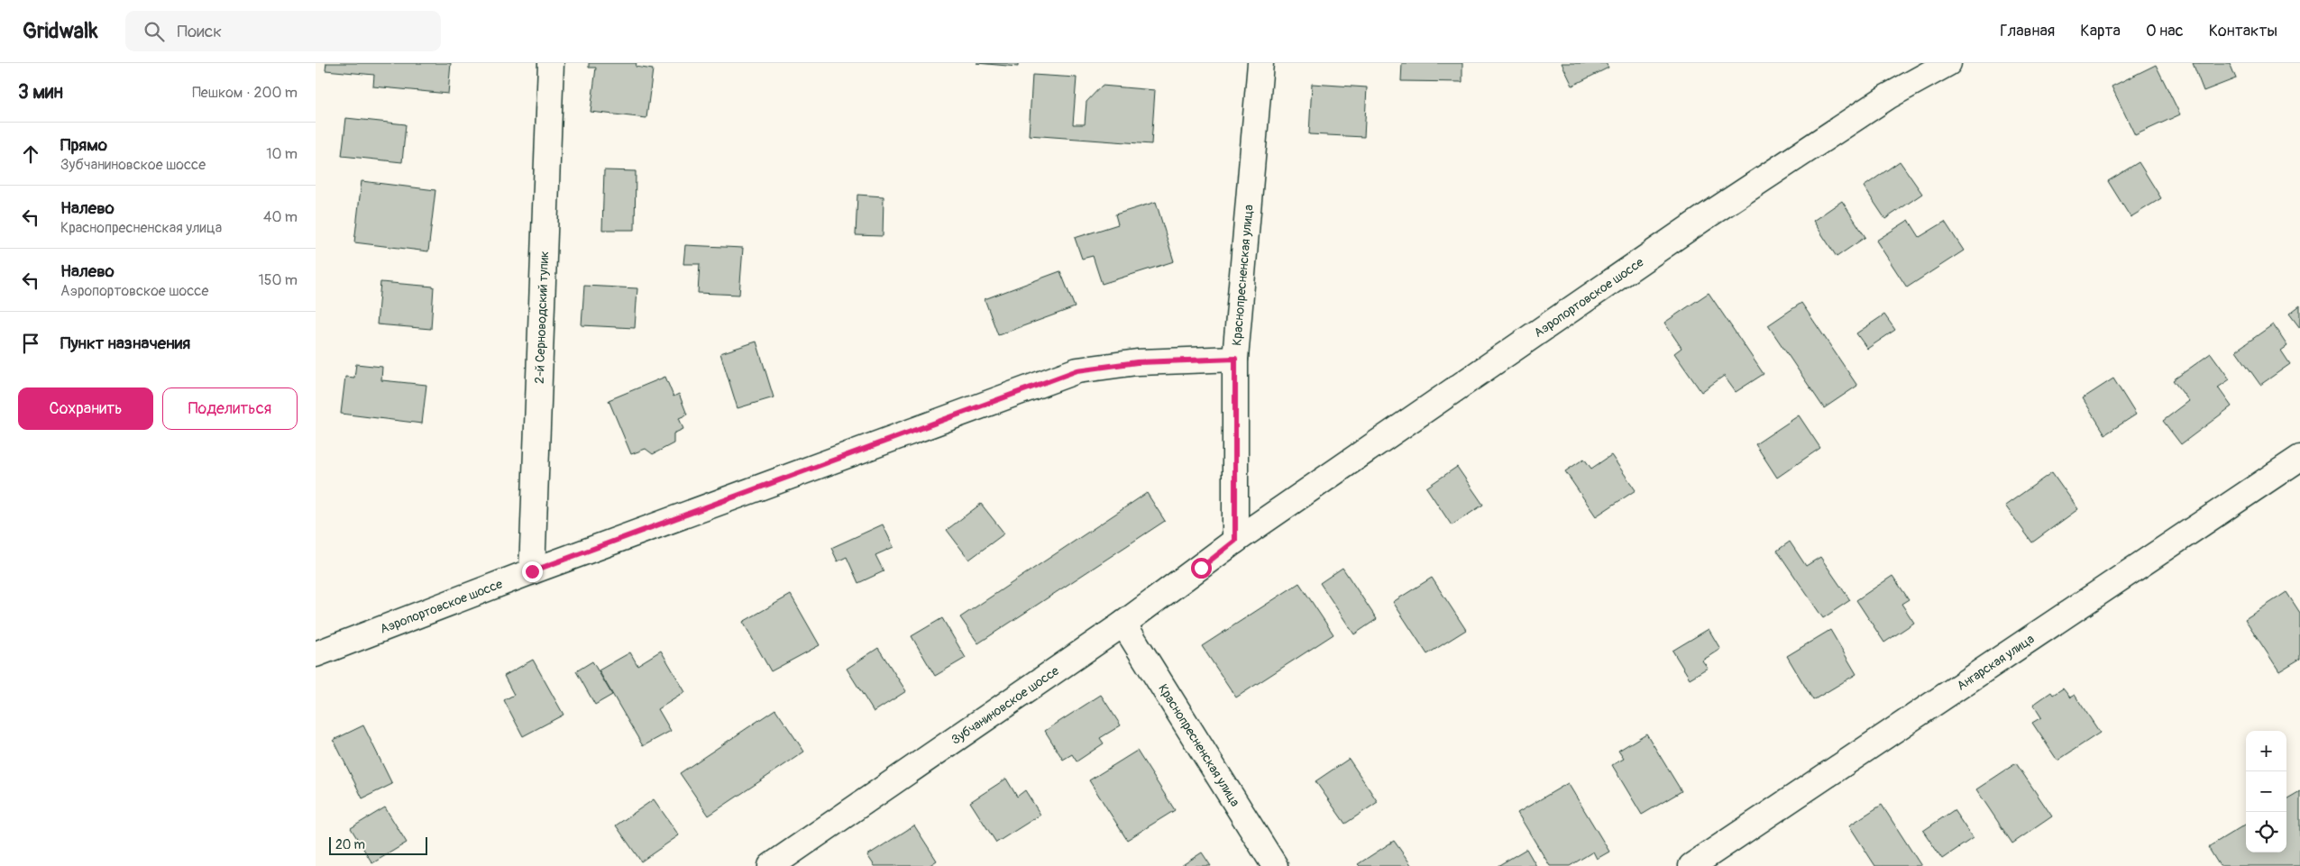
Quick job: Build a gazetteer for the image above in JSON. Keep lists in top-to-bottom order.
{
  "streets": {
    "street": [
      "Краснопресненская улица",
      "Аэропортовское шоссе",
      "2-й Серноводский тупик",
      "Ангарская улица",
      "Зубчаниновское шоссе"
    ]
  },
  "crossings": [
    ["Краснопресненская улица", "Аэропортовское шоссе"],
    ["Краснопресненская улица", "Зубчаниновское шоссе"],
    ["Аэропортовское шоссе", "2-й Серноводский тупик"],
    ["Аэропортовское шоссе", "Зубчаниновское шоссе"]
  ],
  "scale_bar": "20 m",
  "page": {
    "header": "Gridwalk",
    "search": "Поиск",
    "nav": [
      "Главная",
      "Карта",
      "О нас",
      "Контакты"
    ],
    "heading": ["3 мин", "Пешком · 200 m"],
    "list": [
      ["Прямо", "Зубчаниновское шоссе", "10 m"],
      ["Налево", "Краснопресненская улица", "40 m"],
      ["Налево", "Аэропортовское шоссе", "150 m"],
      "Пункт назначения"
    ],
    "buttons": ["Сохранить", "Поделиться"],
    "map_buttons": ["+", "−"],
    "scale": "20 m"
  }
}
